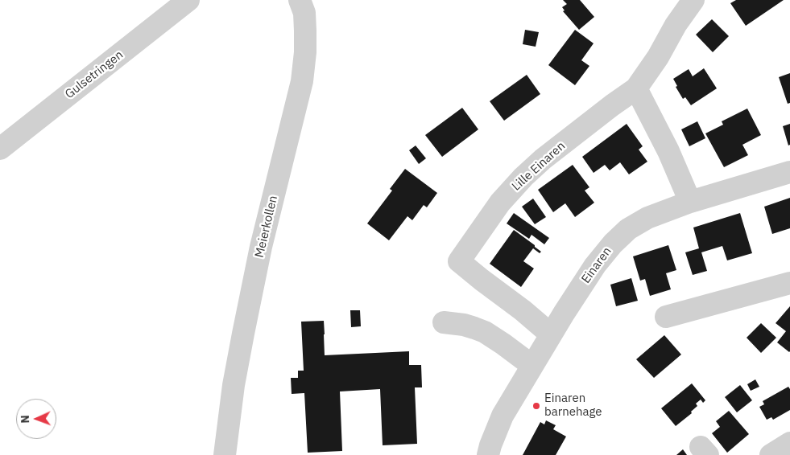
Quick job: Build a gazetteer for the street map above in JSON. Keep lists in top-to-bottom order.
{
  "streets": {
    "street": [
      "Gulsetringen",
      "Lille Einaren",
      "Meierkollen",
      "Einaren"
    ]
  },
  "crossings": [
    ["Lille Einaren", "Einaren"]
  ],
  "places": ["Einaren barnehage"],
  "north": "left"
}
